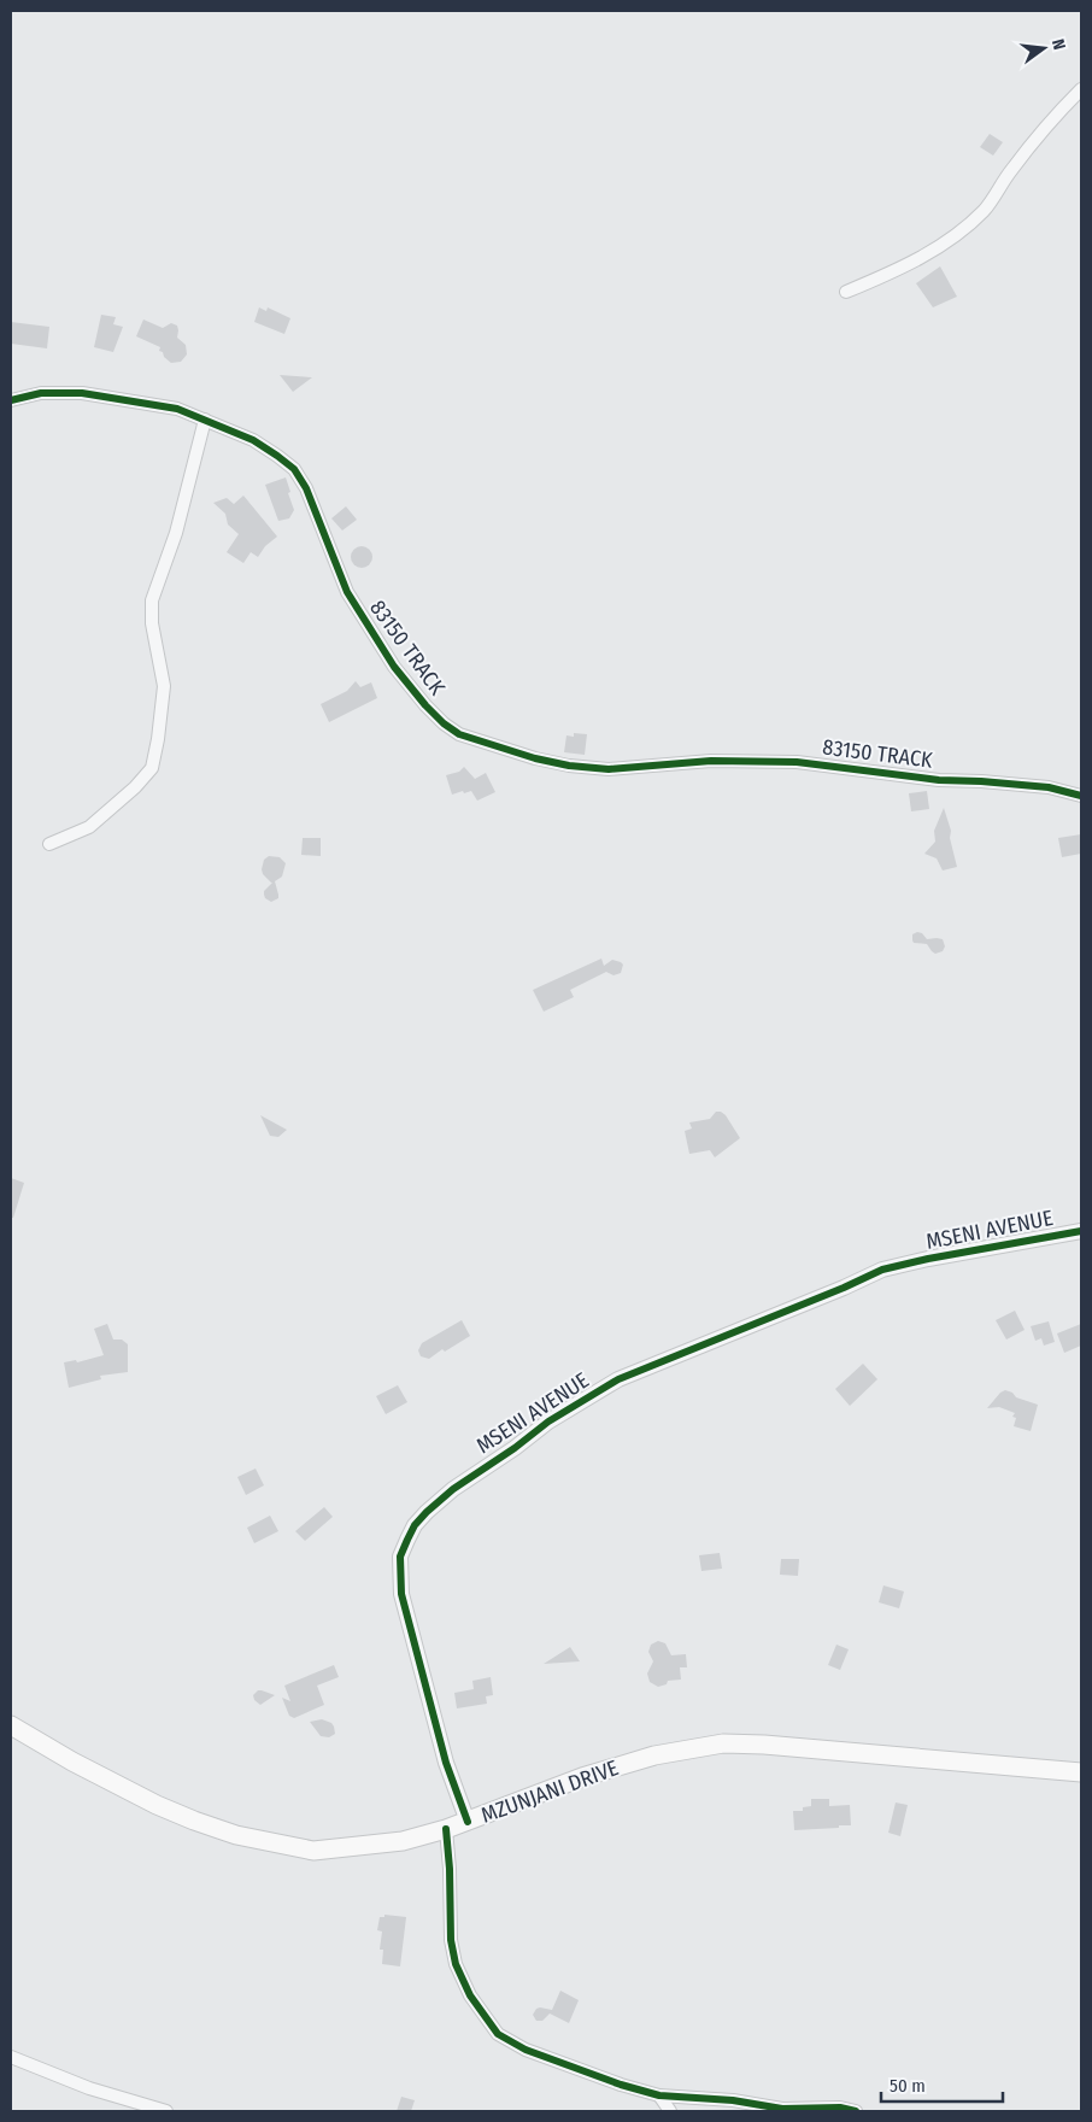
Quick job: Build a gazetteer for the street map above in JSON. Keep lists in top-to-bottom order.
{
  "streets": {
    "main road": ["MZUNJANI DRIVE"],
    "street": ["83150 TRACK", "MSENI AVENUE"]
  },
  "crossings": [
    ["MSENI AVENUE", "MZUNJANI DRIVE"]
  ],
  "scale_bar": "50 m",
  "north": "right"
}
